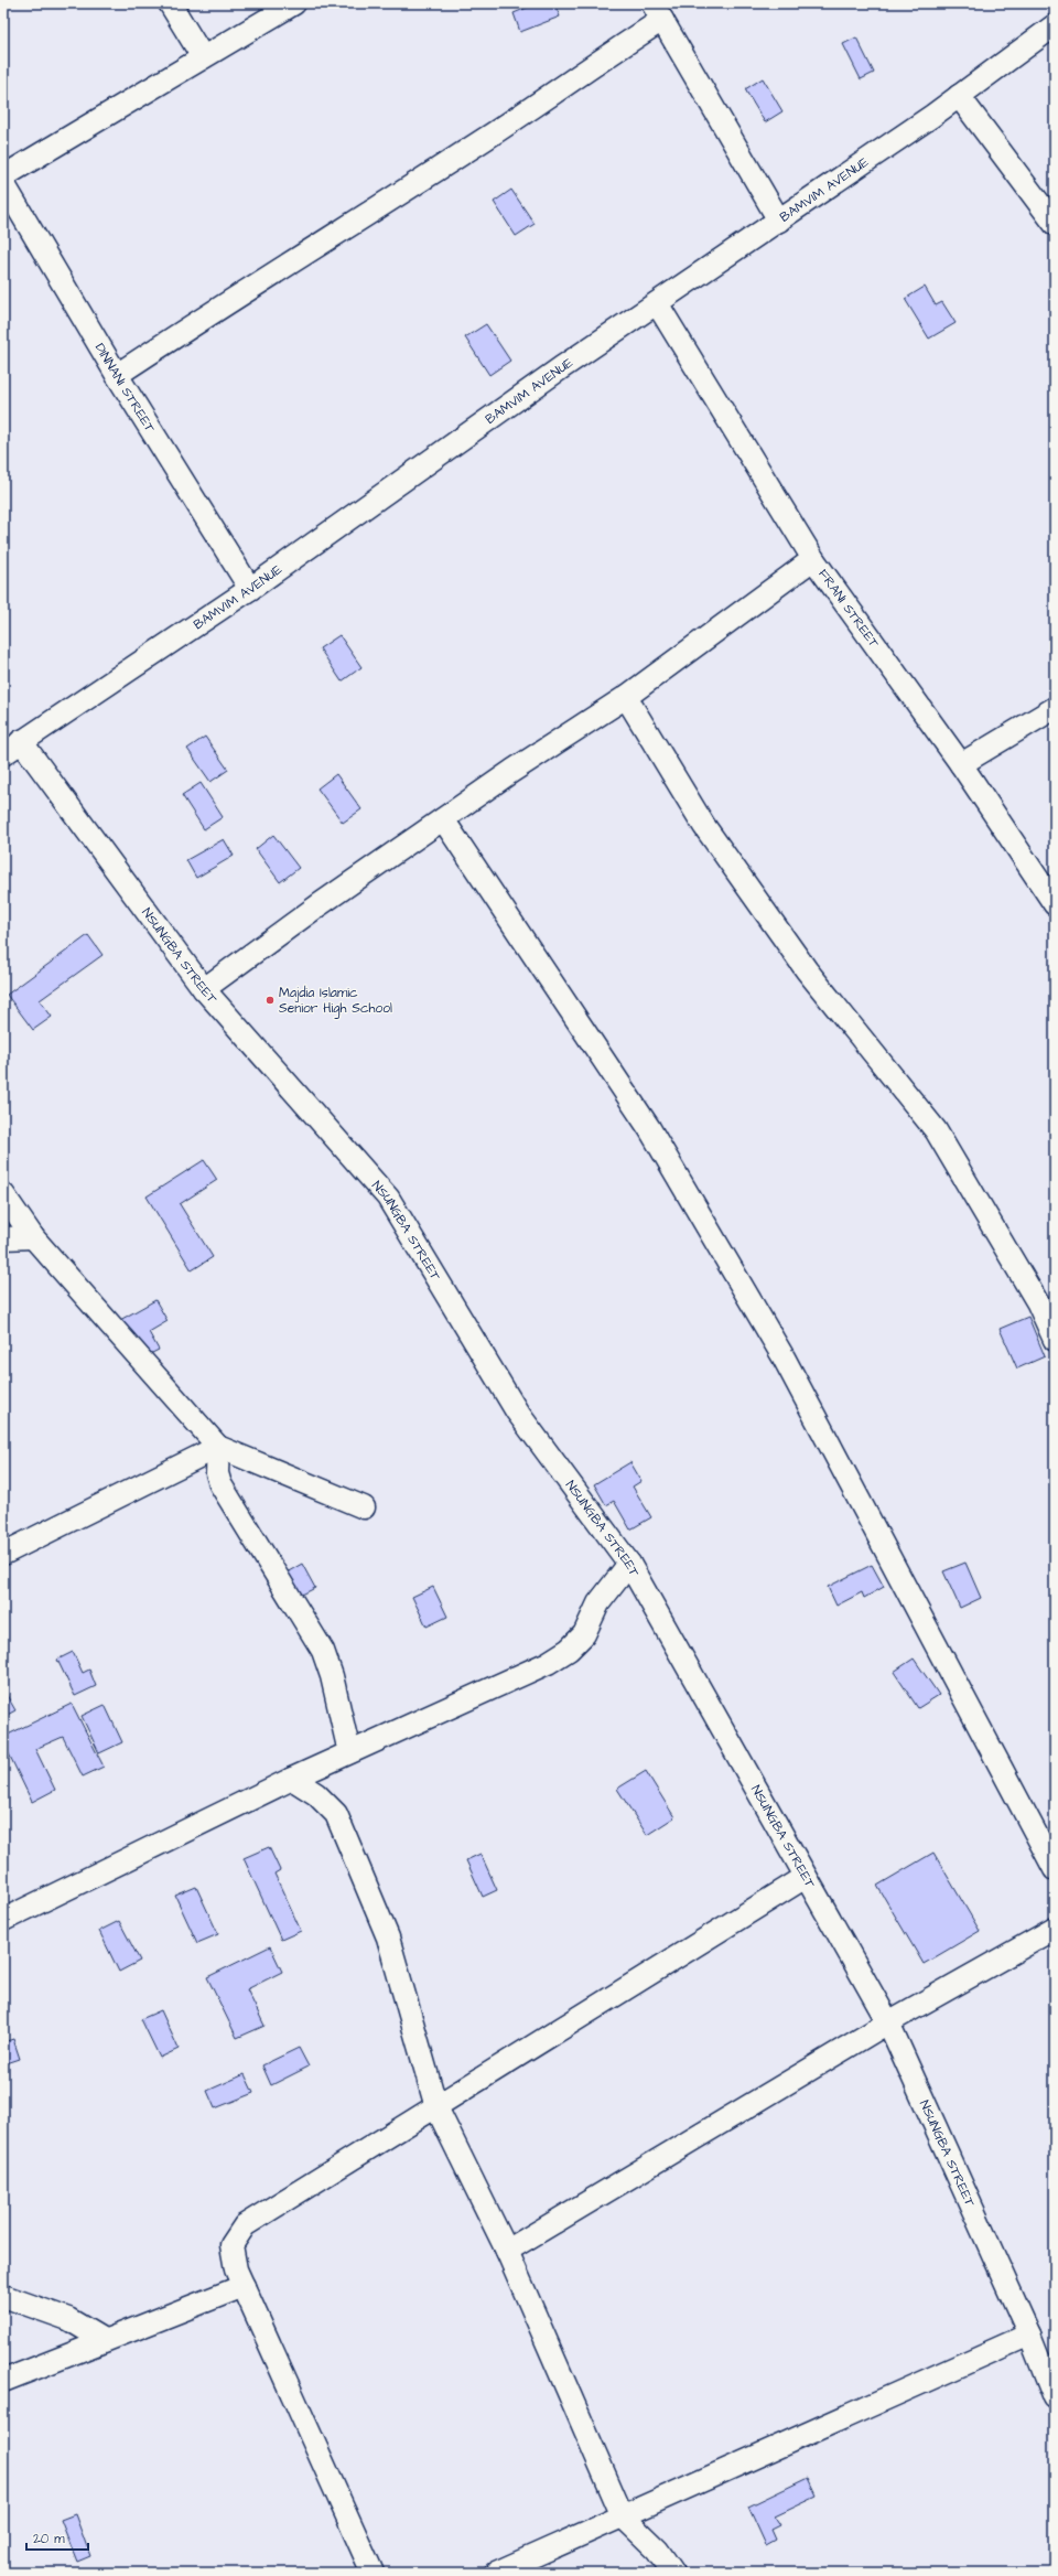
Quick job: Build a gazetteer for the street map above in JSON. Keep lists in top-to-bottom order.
{
  "streets": {
    "street": [
      "BAMVIM AVENUE",
      "DINNANI STREET",
      "FRANI STREET",
      "NSUNGBA STREET"
    ]
  },
  "crossings": [
    ["BAMVIM AVENUE", "DINNANI STREET"],
    ["BAMVIM AVENUE", "FRANI STREET"],
    ["BAMVIM AVENUE", "NSUNGBA STREET"]
  ],
  "places": ["Majdia Islamic Senior High School"],
  "scale_bar": "20 m"
}
